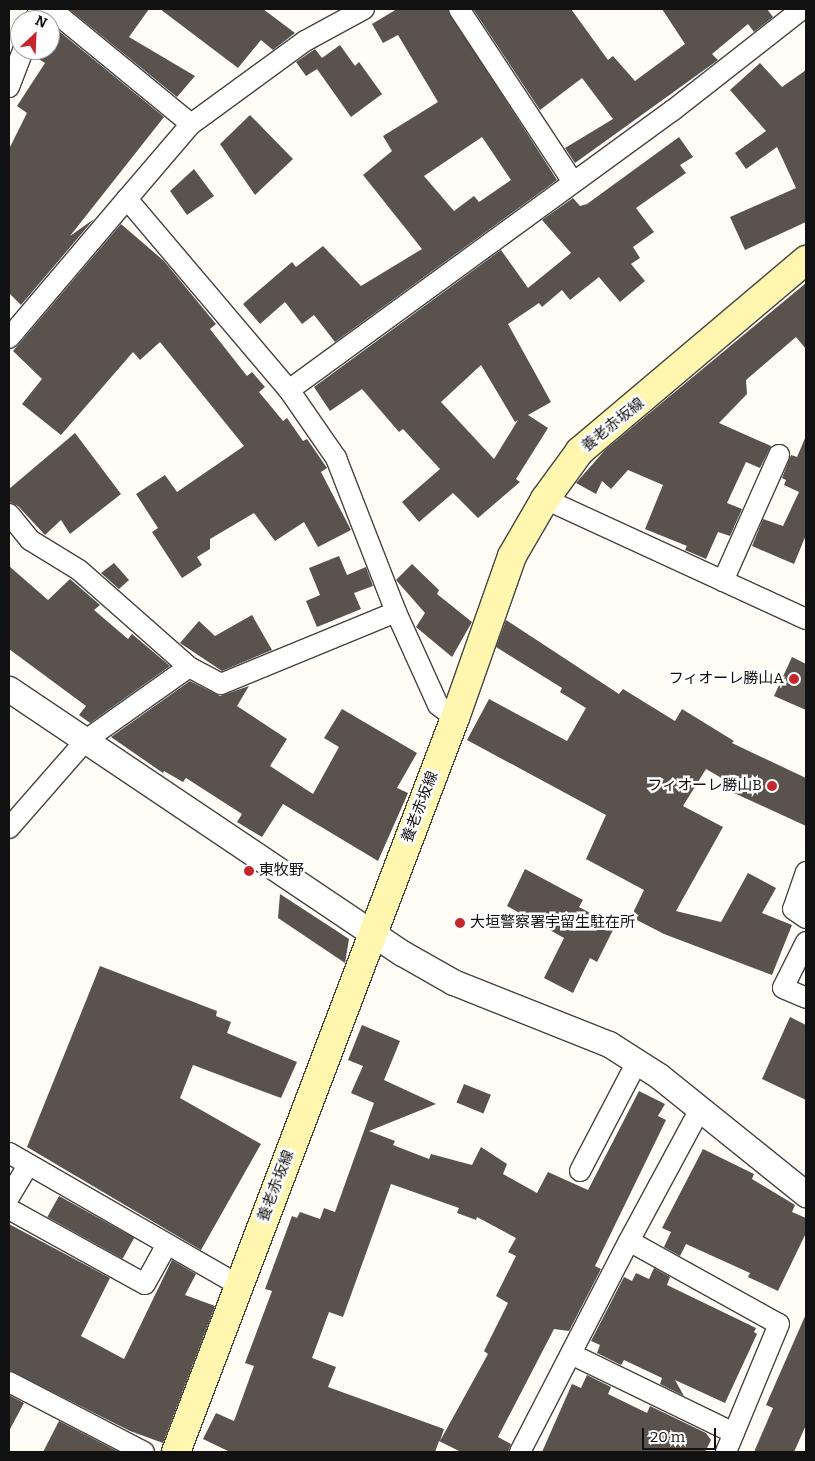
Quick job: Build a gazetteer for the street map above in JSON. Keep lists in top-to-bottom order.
{
  "streets": {
    "main road": ["養老赤坂線"]
  },
  "places": [
    "フィオーレ勝山A",
    "フィオーレ勝山B",
    "東牧野",
    "大垣警察署宇留生駐在所"
  ],
  "scale_bar": "20 m",
  "north": "top right"
}
